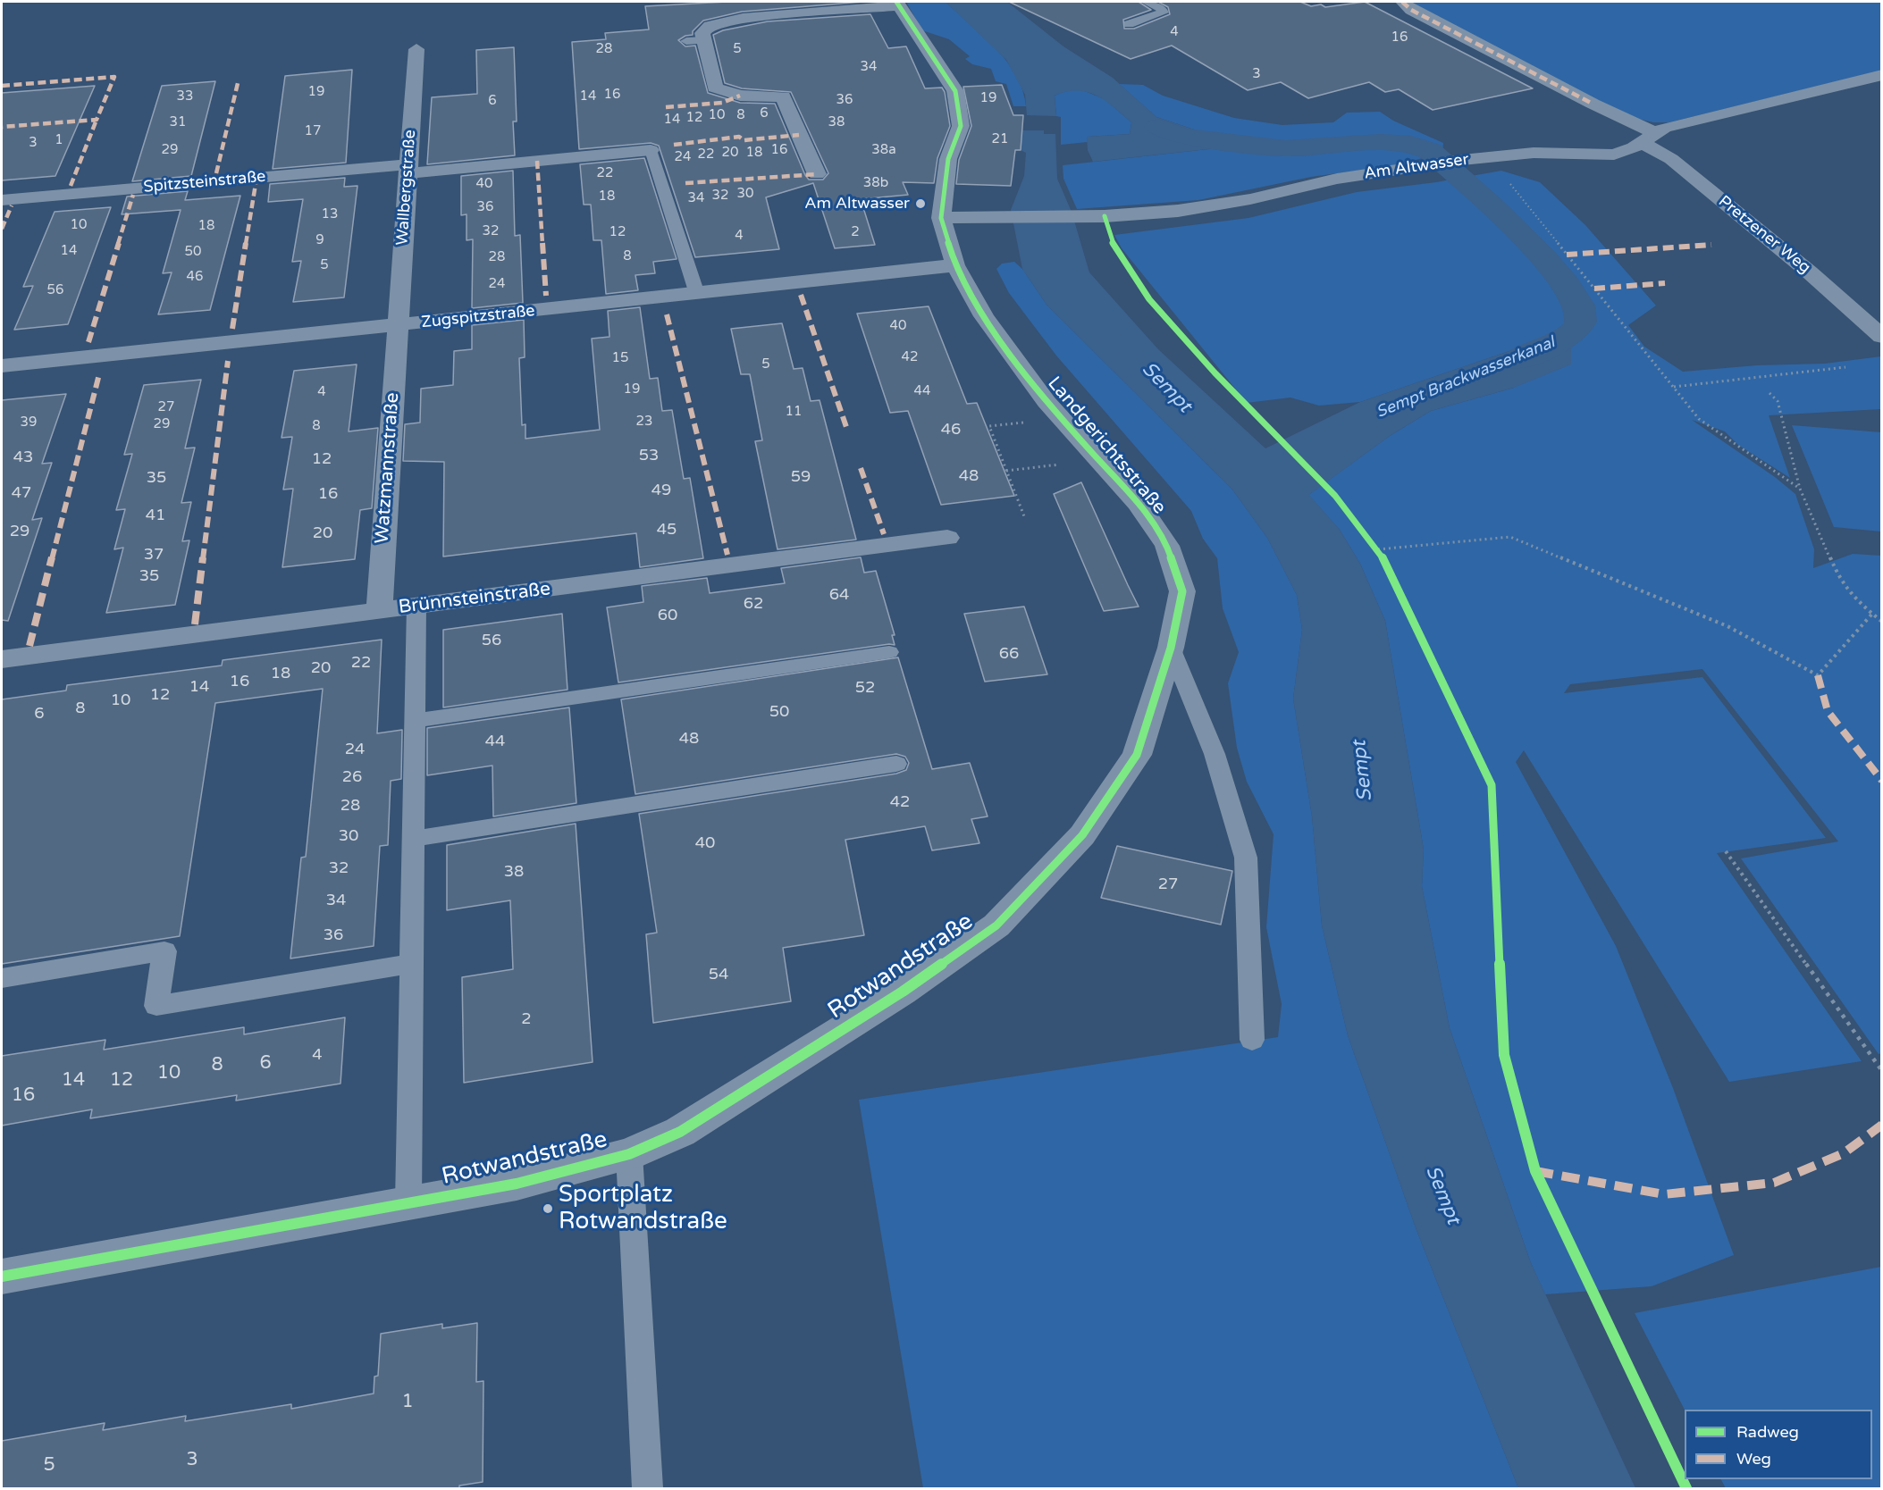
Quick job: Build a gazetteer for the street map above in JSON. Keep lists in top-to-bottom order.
{
  "streets": {
    "street": [
      "Am Altwasser",
      "Spitzsteinstraße",
      "Wallbergstraße",
      "Pretzener Weg",
      "Zugspitzstraße",
      "Landgerichtsstraße",
      "Watzmannstraße",
      "Brünnsteinstraße",
      "Rotwandstraße"
    ]
  },
  "crossings": [
    ["Am Altwasser", "Pretzener Weg"],
    ["Am Altwasser", "Landgerichtsstraße"],
    ["Spitzsteinstraße", "Wallbergstraße"],
    ["Wallbergstraße", "Zugspitzstraße"],
    ["Wallbergstraße", "Watzmannstraße"],
    ["Zugspitzstraße", "Landgerichtsstraße"],
    ["Zugspitzstraße", "Watzmannstraße"],
    ["Landgerichtsstraße", "Rotwandstraße"],
    ["Watzmannstraße", "Brünnsteinstraße"]
  ],
  "water": ["Sempt Brackwasserkanal", "Sempt"],
  "places": ["Am Altwasser", "Sportplatz Rotwandstraße"],
  "house_numbers": [
    "4",
    "16",
    "28",
    "5",
    "34",
    "3",
    "19",
    "16",
    "33",
    "14",
    "19",
    "36",
    "6",
    "6",
    "10",
    "8",
    "12",
    "14",
    "31",
    "38",
    "17",
    "21",
    "1",
    "3",
    "29",
    "16",
    "38a",
    "20",
    "18",
    "22",
    "24",
    "22",
    "38b",
    "40",
    "30",
    "32",
    "18",
    "34",
    "36",
    "13",
    "10",
    "18",
    "32",
    "12",
    "2",
    "4",
    "9",
    "14",
    "50",
    "8",
    "28",
    "5",
    "46",
    "24",
    "56",
    "40",
    "42",
    "15",
    "5",
    "19",
    "44",
    "4",
    "27",
    "11",
    "23",
    "39",
    "29",
    "8",
    "46",
    "53",
    "43",
    "12",
    "48",
    "59",
    "35",
    "49",
    "47",
    "16",
    "41",
    "45",
    "29",
    "20",
    "37",
    "35",
    "64",
    "62",
    "60",
    "56",
    "66",
    "22",
    "20",
    "18",
    "16",
    "14",
    "52",
    "12",
    "10",
    "8",
    "50",
    "6",
    "48",
    "44",
    "24",
    "26",
    "42",
    "28",
    "30",
    "40",
    "32",
    "38",
    "27",
    "34",
    "36",
    "54",
    "2",
    "4",
    "6",
    "8",
    "10",
    "14",
    "12",
    "16",
    "1",
    "3",
    "5"
  ],
  "legend": ["Radweg", "Weg"]
}
